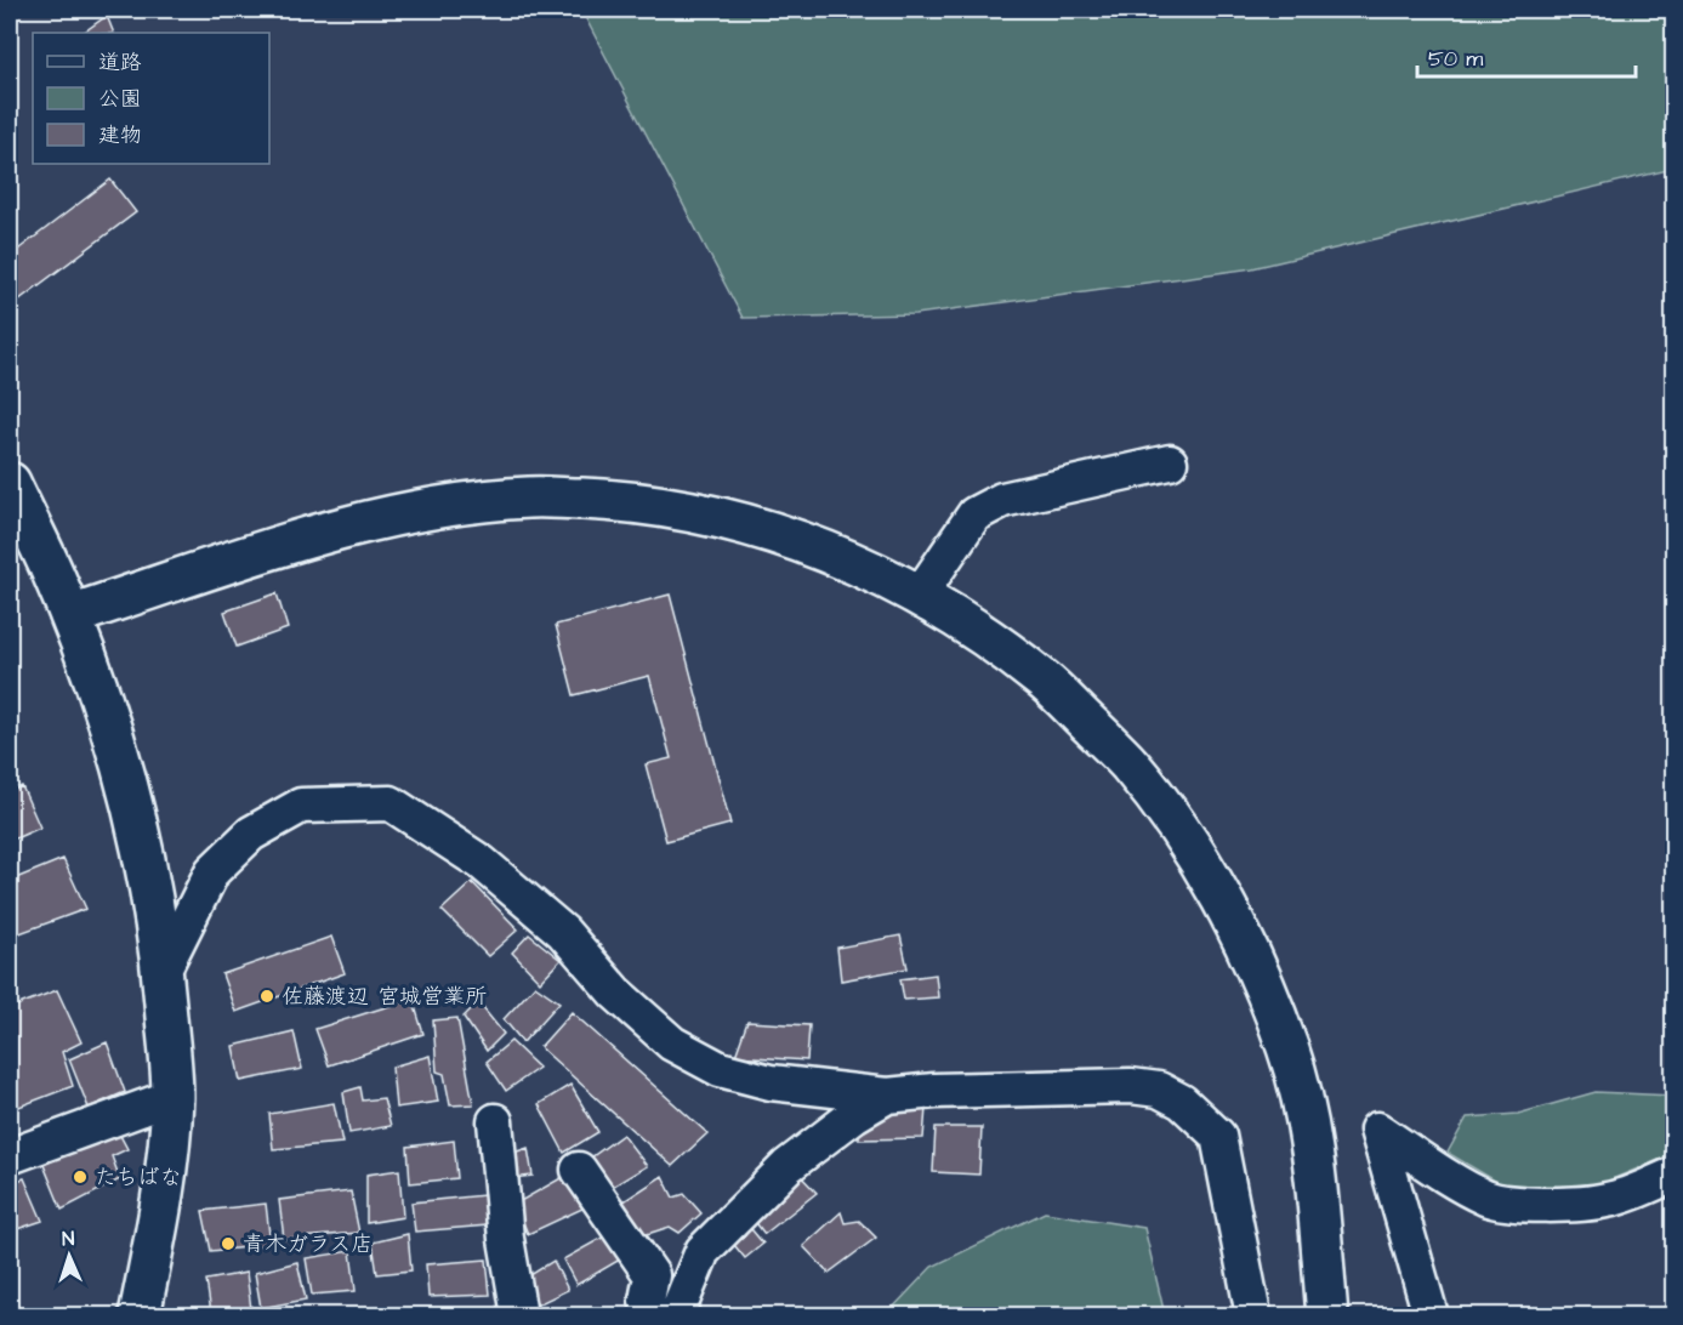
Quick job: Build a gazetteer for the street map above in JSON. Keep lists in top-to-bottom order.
{
  "places": ["佐藤渡辺 宮城営業所", "たちばな", "青木ガラス店"],
  "legend": ["道路", "公園", "建物"],
  "scale_bar": "50 m",
  "north": "top"
}
